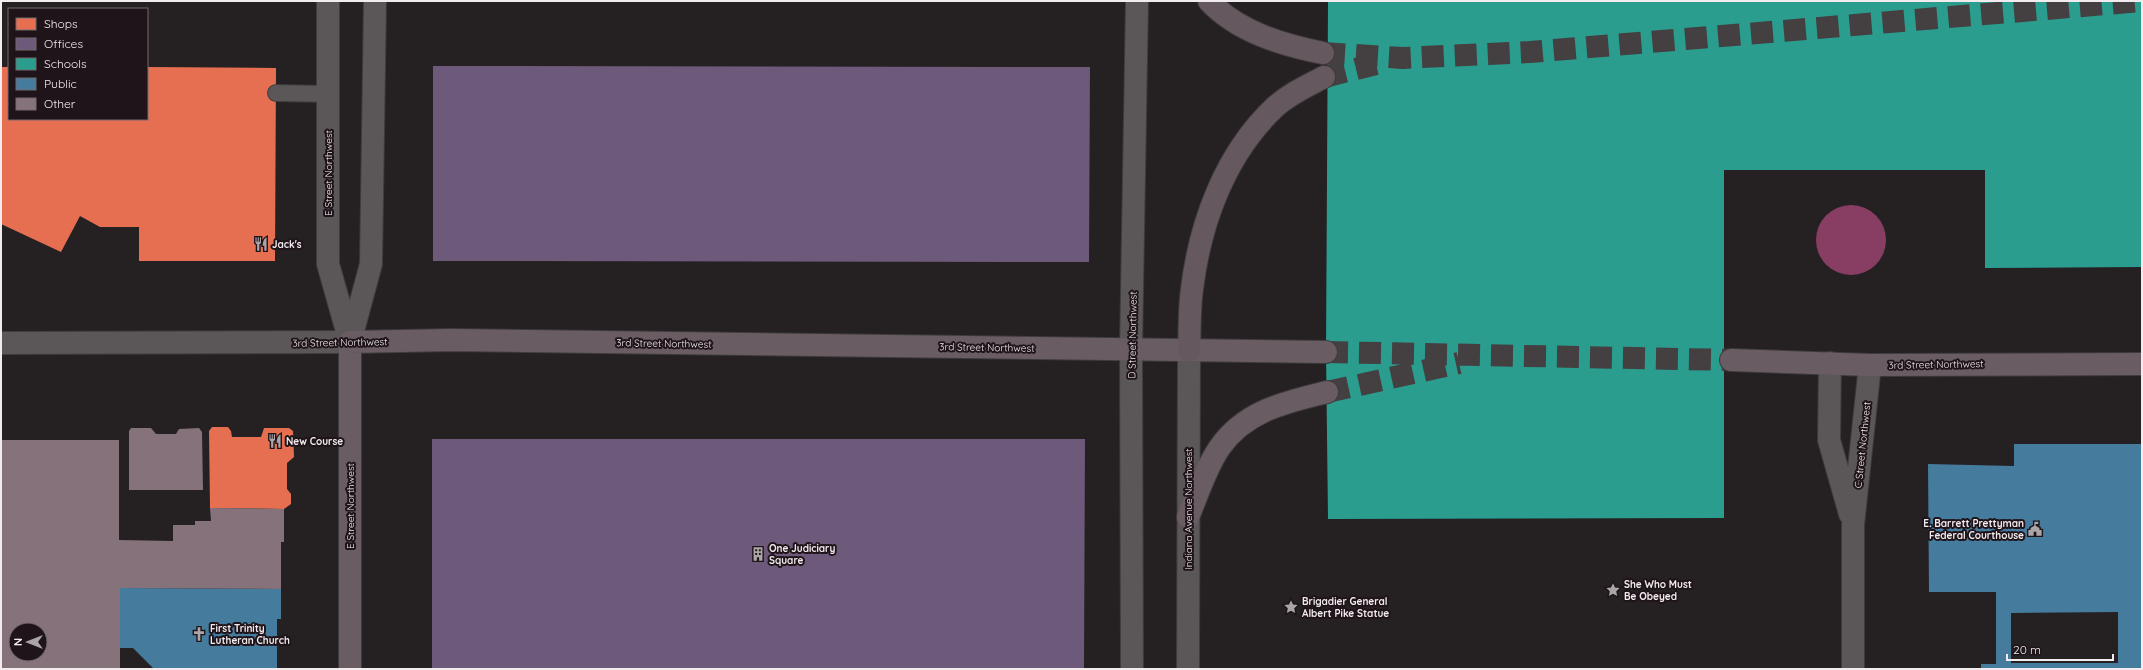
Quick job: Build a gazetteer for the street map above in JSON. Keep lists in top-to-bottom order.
{
  "streets": {
    "main road": ["E Street Northwest", "3rd Street Northwest"],
    "street": ["D Street Northwest", "C Street Northwest", "Indiana Avenue Northwest"]
  },
  "crossings": [
    ["E Street Northwest", "3rd Street Northwest"],
    ["D Street Northwest", "3rd Street Northwest"],
    ["3rd Street Northwest", "C Street Northwest"],
    ["3rd Street Northwest", "Indiana Avenue Northwest"]
  ],
  "places": {
    "restaurant": ["Jack's", "New Course"],
    "public building": ["E. Barrett Prettyman Federal Courthouse"],
    "building": ["One Judiciary Square"],
    "place": ["She Who Must Be Obeyed", "Brigadier General Albert Pike Statue"],
    "church": ["First Trinity Lutheran Church"]
  },
  "legend": [
    "Shops",
    "Offices",
    "Schools",
    "Public",
    "Other"
  ],
  "scale_bar": "20 m",
  "north": "left"
}
